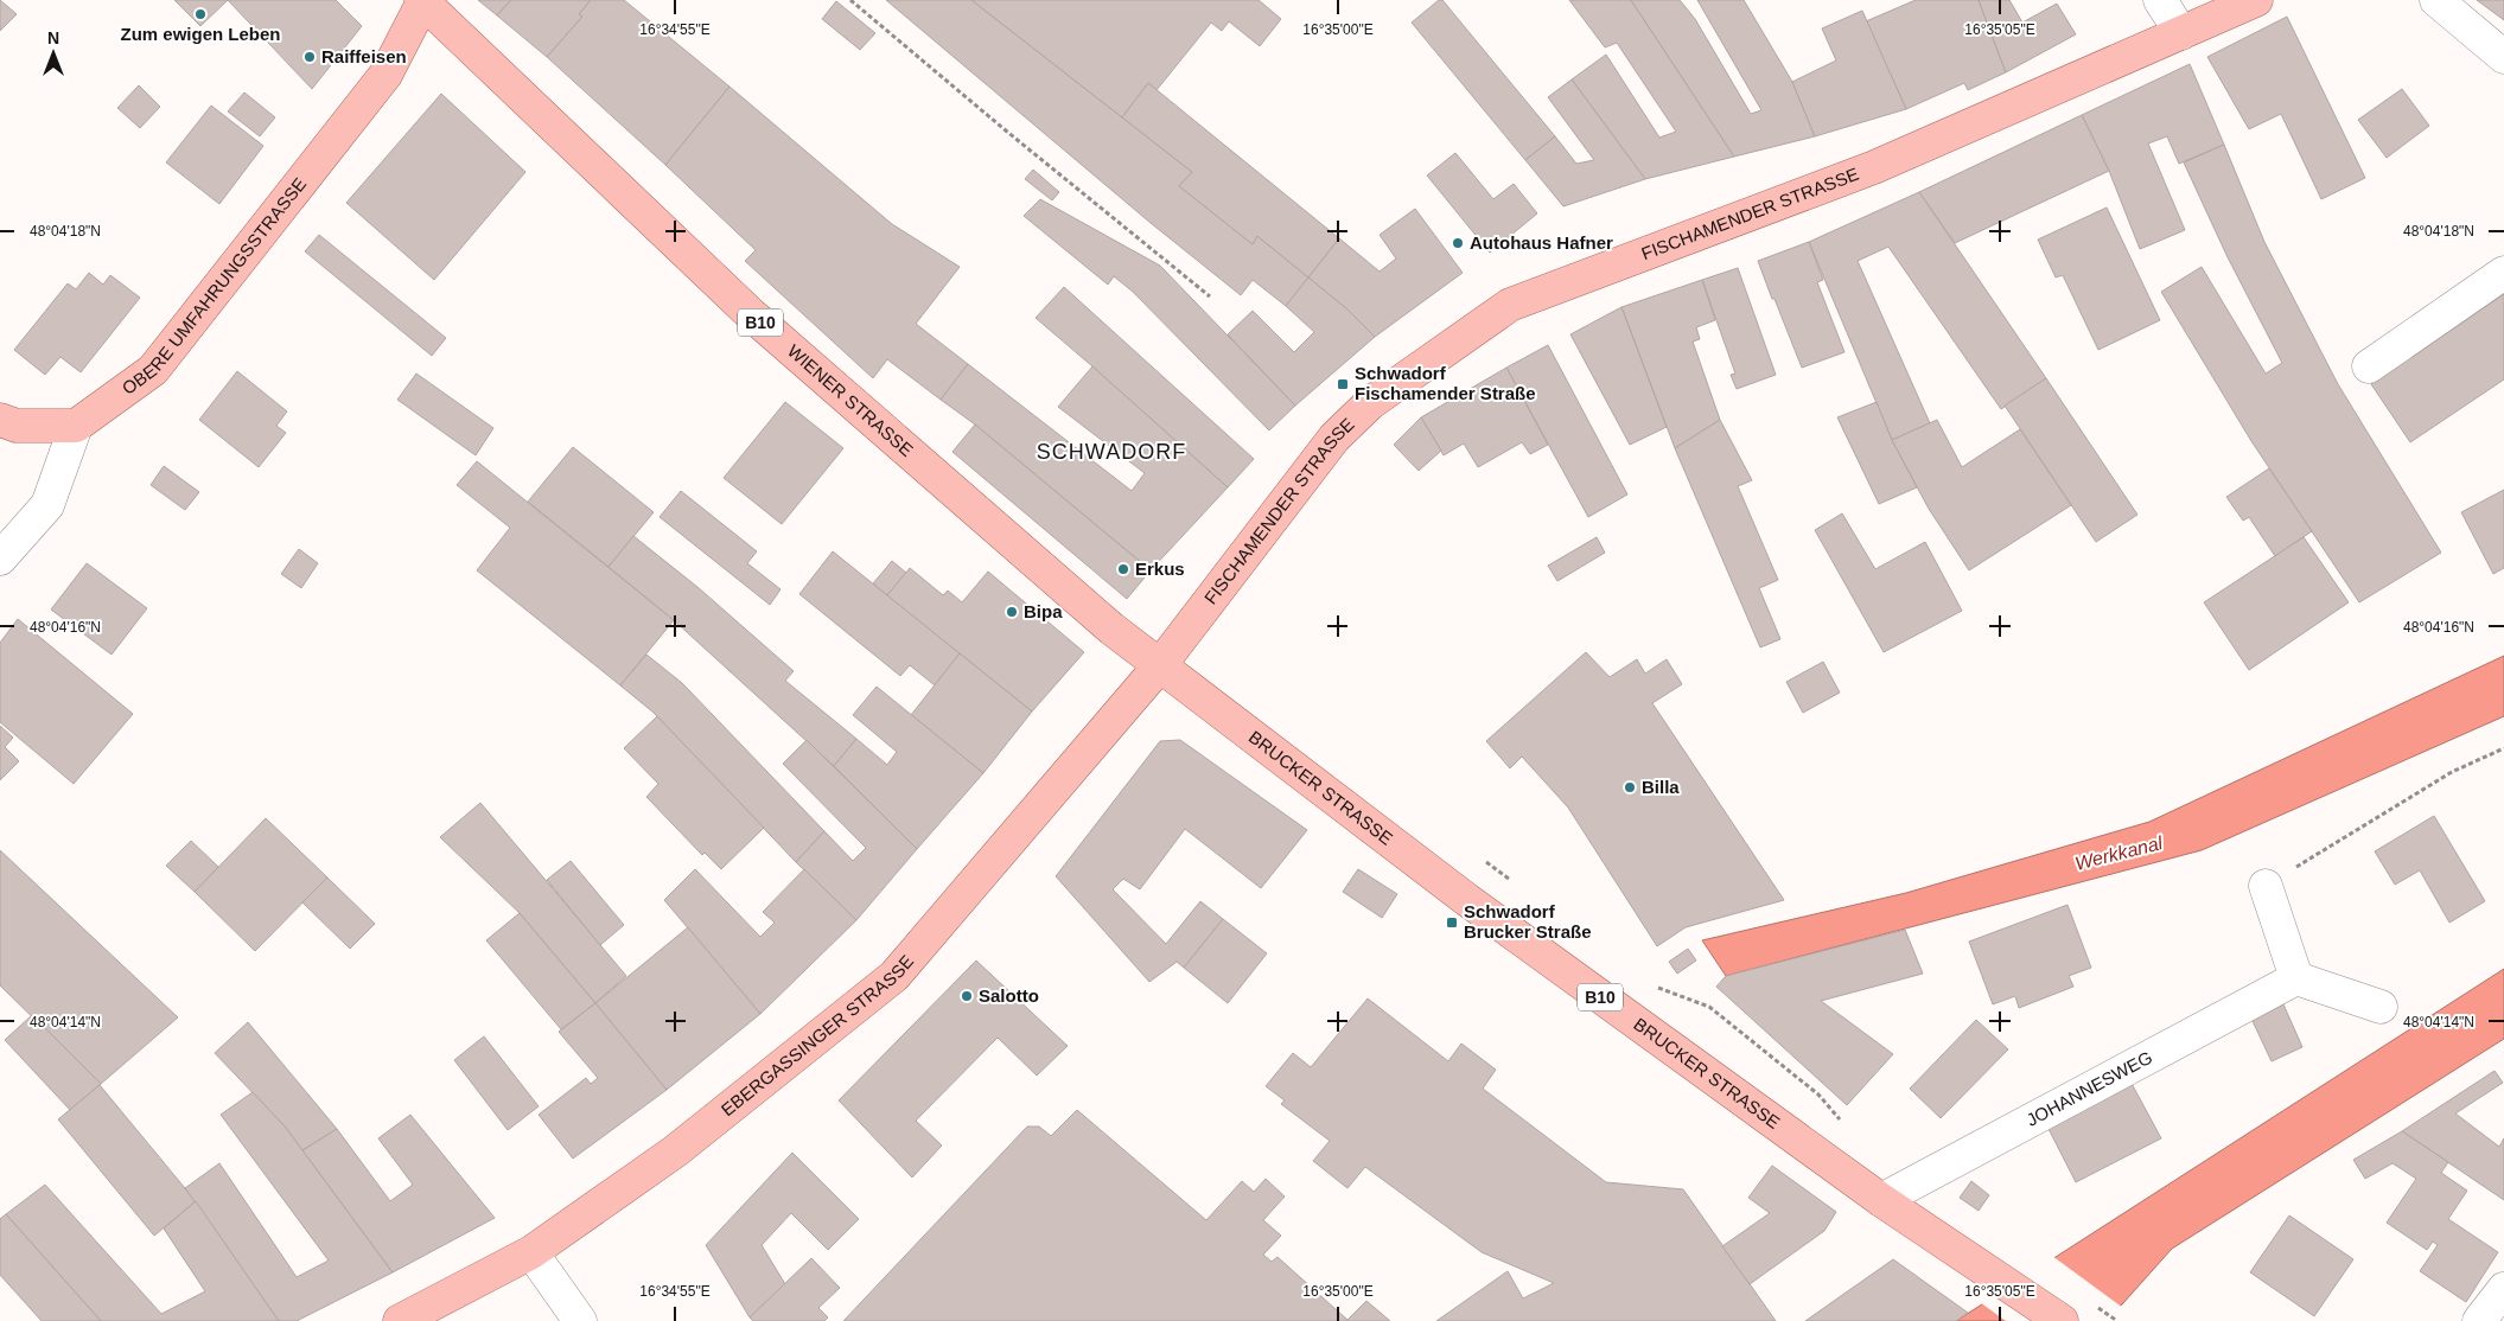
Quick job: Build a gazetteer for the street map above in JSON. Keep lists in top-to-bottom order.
{
  "streets": {
    "main road": [
      "FISCHAMENDER STRASSE",
      "OBERE UMFAHRUNGSSTRASSE",
      "B10",
      "WIENER STRASSE",
      "BRUCKER STRASSE",
      "EBERGASSINGER STRASSE"
    ],
    "street": ["JOHANNESWEG"]
  },
  "crossings": [
    ["FISCHAMENDER STRASSE", "WIENER STRASSE"],
    ["FISCHAMENDER STRASSE", "BRUCKER STRASSE"],
    ["FISCHAMENDER STRASSE", "EBERGASSINGER STRASSE"],
    ["OBERE UMFAHRUNGSSTRASSE", "WIENER STRASSE"],
    ["WIENER STRASSE", "BRUCKER STRASSE"],
    ["WIENER STRASSE", "EBERGASSINGER STRASSE"],
    ["BRUCKER STRASSE", "EBERGASSINGER STRASSE"],
    ["BRUCKER STRASSE", "JOHANNESWEG"]
  ],
  "districts": ["SCHWADORF"],
  "water": ["Werkkanal"],
  "places": {
    "other": [
      "Zum ewigen Leben",
      "Raiffeisen",
      "Autohaus Hafner",
      "Erkus",
      "Bipa",
      "Billa",
      "Salotto"
    ],
    "transit": ["Schwadorf Fischamender Straße", "Schwadorf Brucker Straße"]
  },
  "north": "top",
  "coordinates": [
    "16°34'55\"E",
    "16°35'00\"E",
    "16°35'05\"E",
    "48°04'18\"N",
    "48°04'16\"N",
    "48°04'14\"N"
  ]
}
